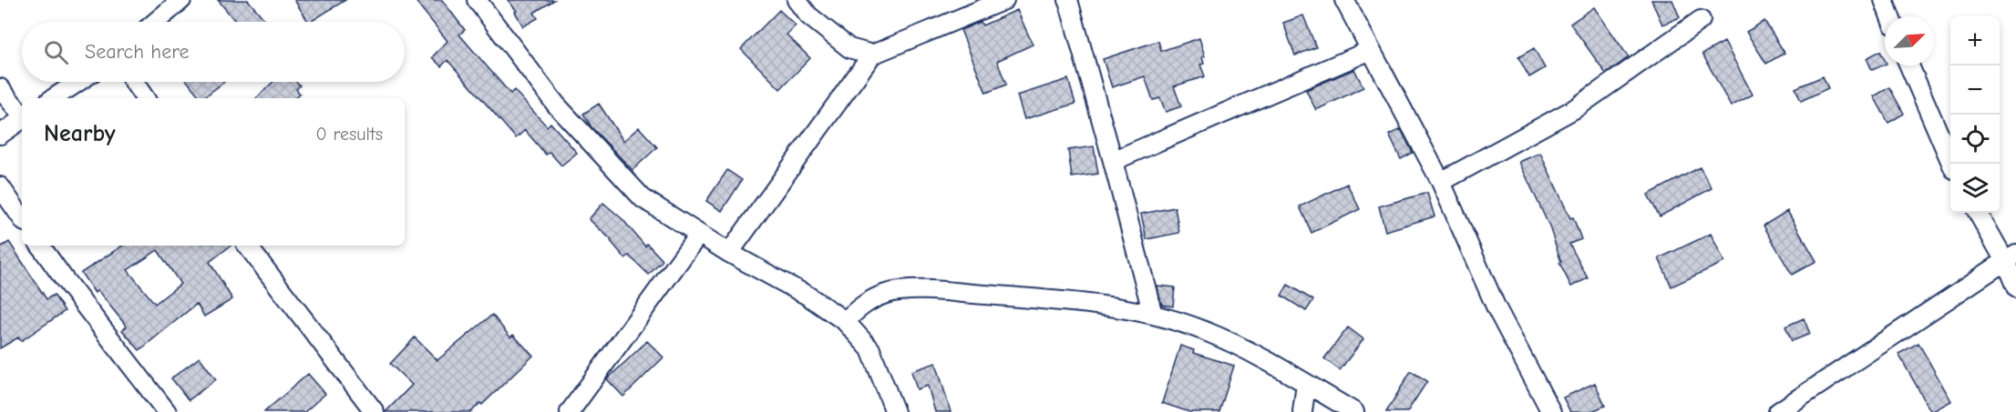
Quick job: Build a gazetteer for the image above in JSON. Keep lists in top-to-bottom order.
{
  "north": "top right",
  "page": {
    "map_buttons": ["+", "−"],
    "search": "Search here",
    "heading": ["Nearby", "0 results"]
  }
}
